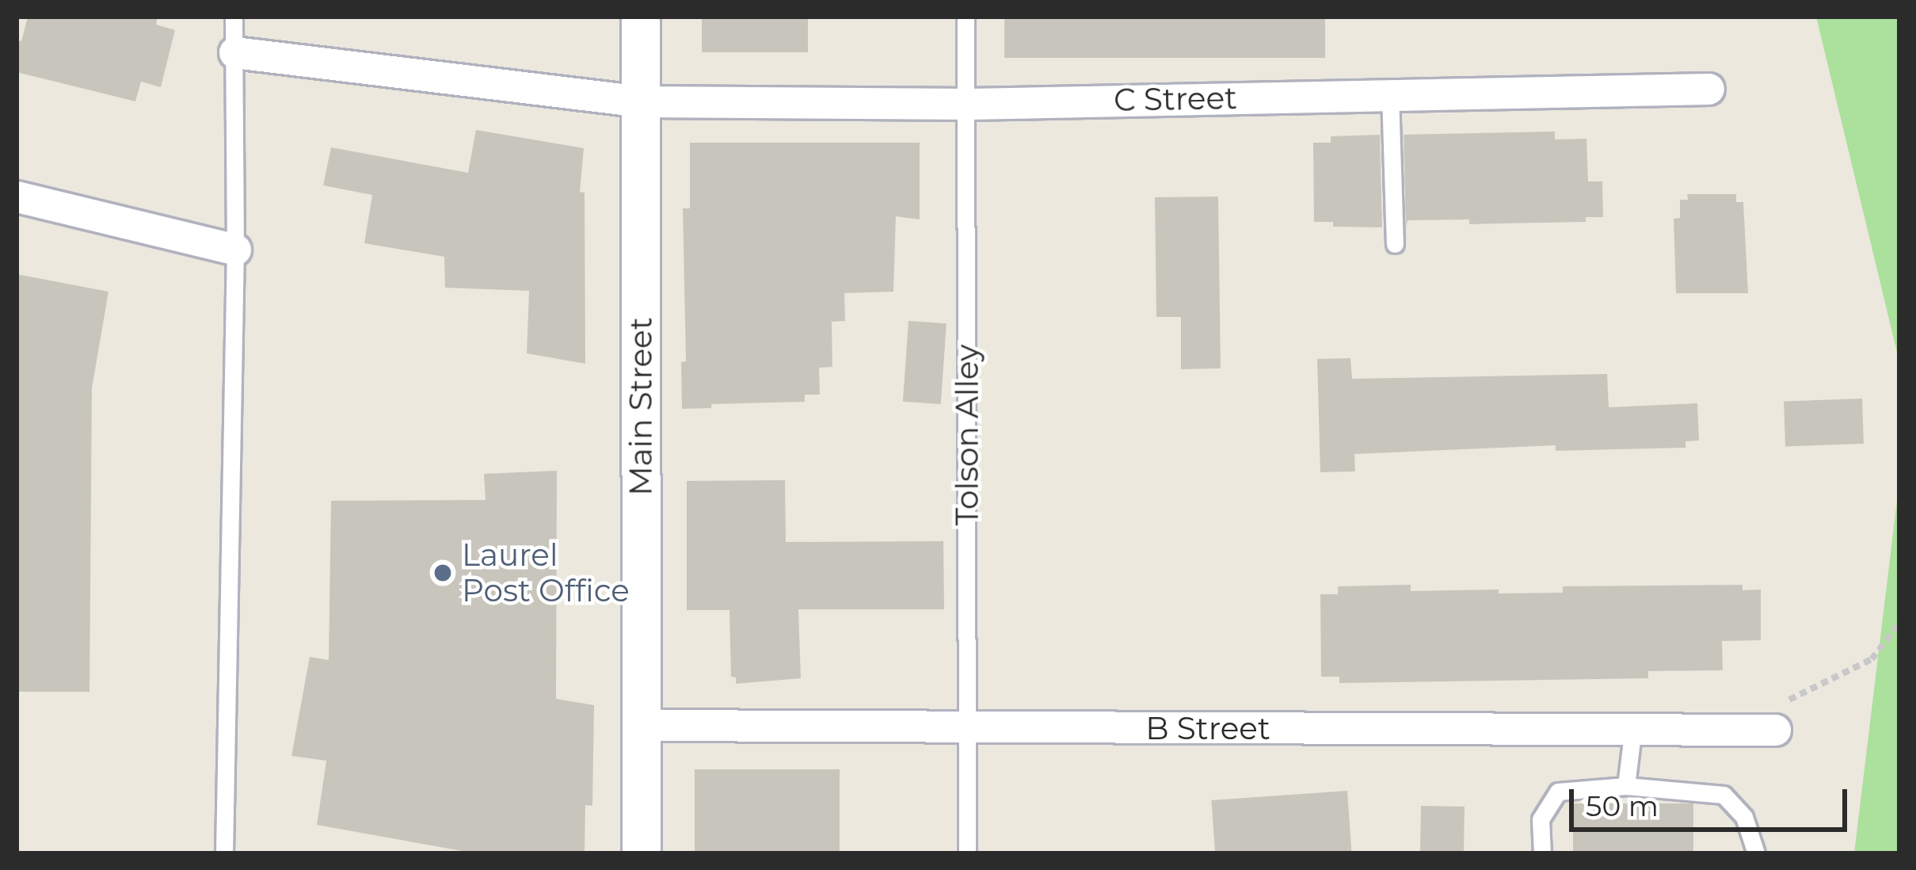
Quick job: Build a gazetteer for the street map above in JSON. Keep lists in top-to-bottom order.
{
  "streets": {
    "street": ["C Street", "Main Street", "B Street"],
    "lane": ["Tolson Alley"]
  },
  "crossings": [
    ["C Street", "Main Street"],
    ["C Street", "Tolson Alley"],
    ["Main Street", "B Street"],
    ["Tolson Alley", "B Street"]
  ],
  "places": ["Laurel Post Office"],
  "scale_bar": "50 m"
}
